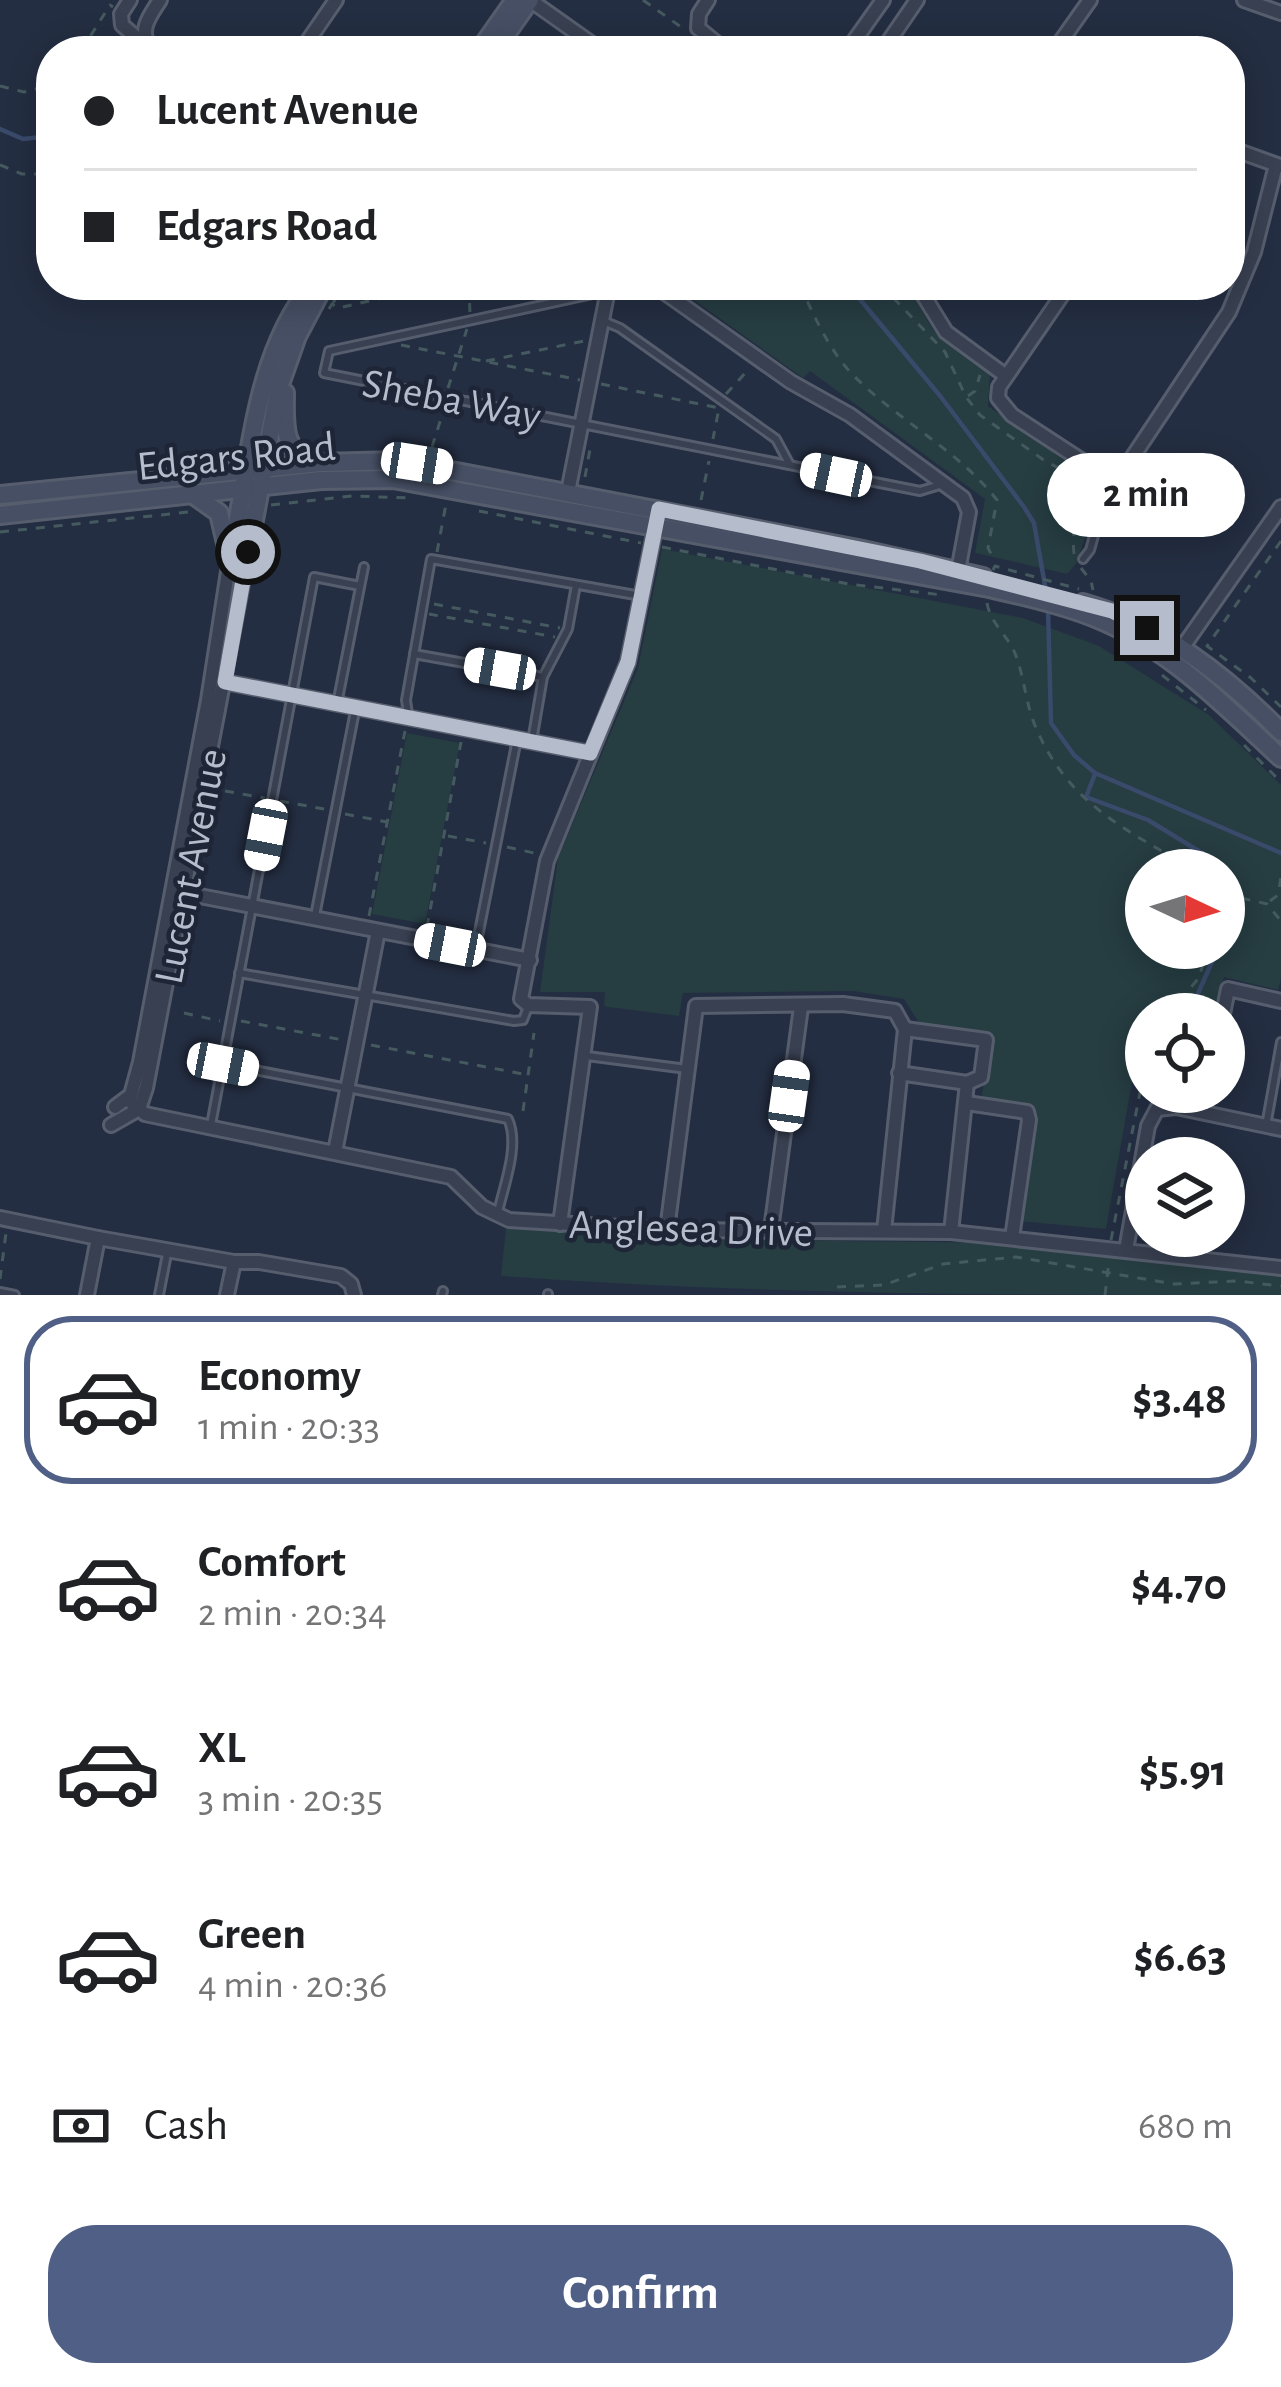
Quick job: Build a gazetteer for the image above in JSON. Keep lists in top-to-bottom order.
{
  "streets": {
    "main road": ["Edgars Road"],
    "street": ["Lucent Avenue", "Anglesea Drive"],
    "lane": ["Sheba Way"]
  },
  "north": "right",
  "page": {
    "banner": ["Lucent Avenue", "Edgars Road"],
    "bubble": "2 min",
    "list": [
      {
        "name": "Economy",
        "note": "1 min · 20:33",
        "value": "$3.48"
      },
      {
        "name": "Comfort",
        "note": "2 min · 20:34",
        "value": "$4.70"
      },
      {
        "name": "XL",
        "note": "3 min · 20:35",
        "value": "$5.91"
      },
      {
        "name": "Green",
        "note": "4 min · 20:36",
        "value": "$6.63"
      }
    ],
    "pay": ["Cash", "680 m"],
    "buttons": "Confirm"
  }
}
